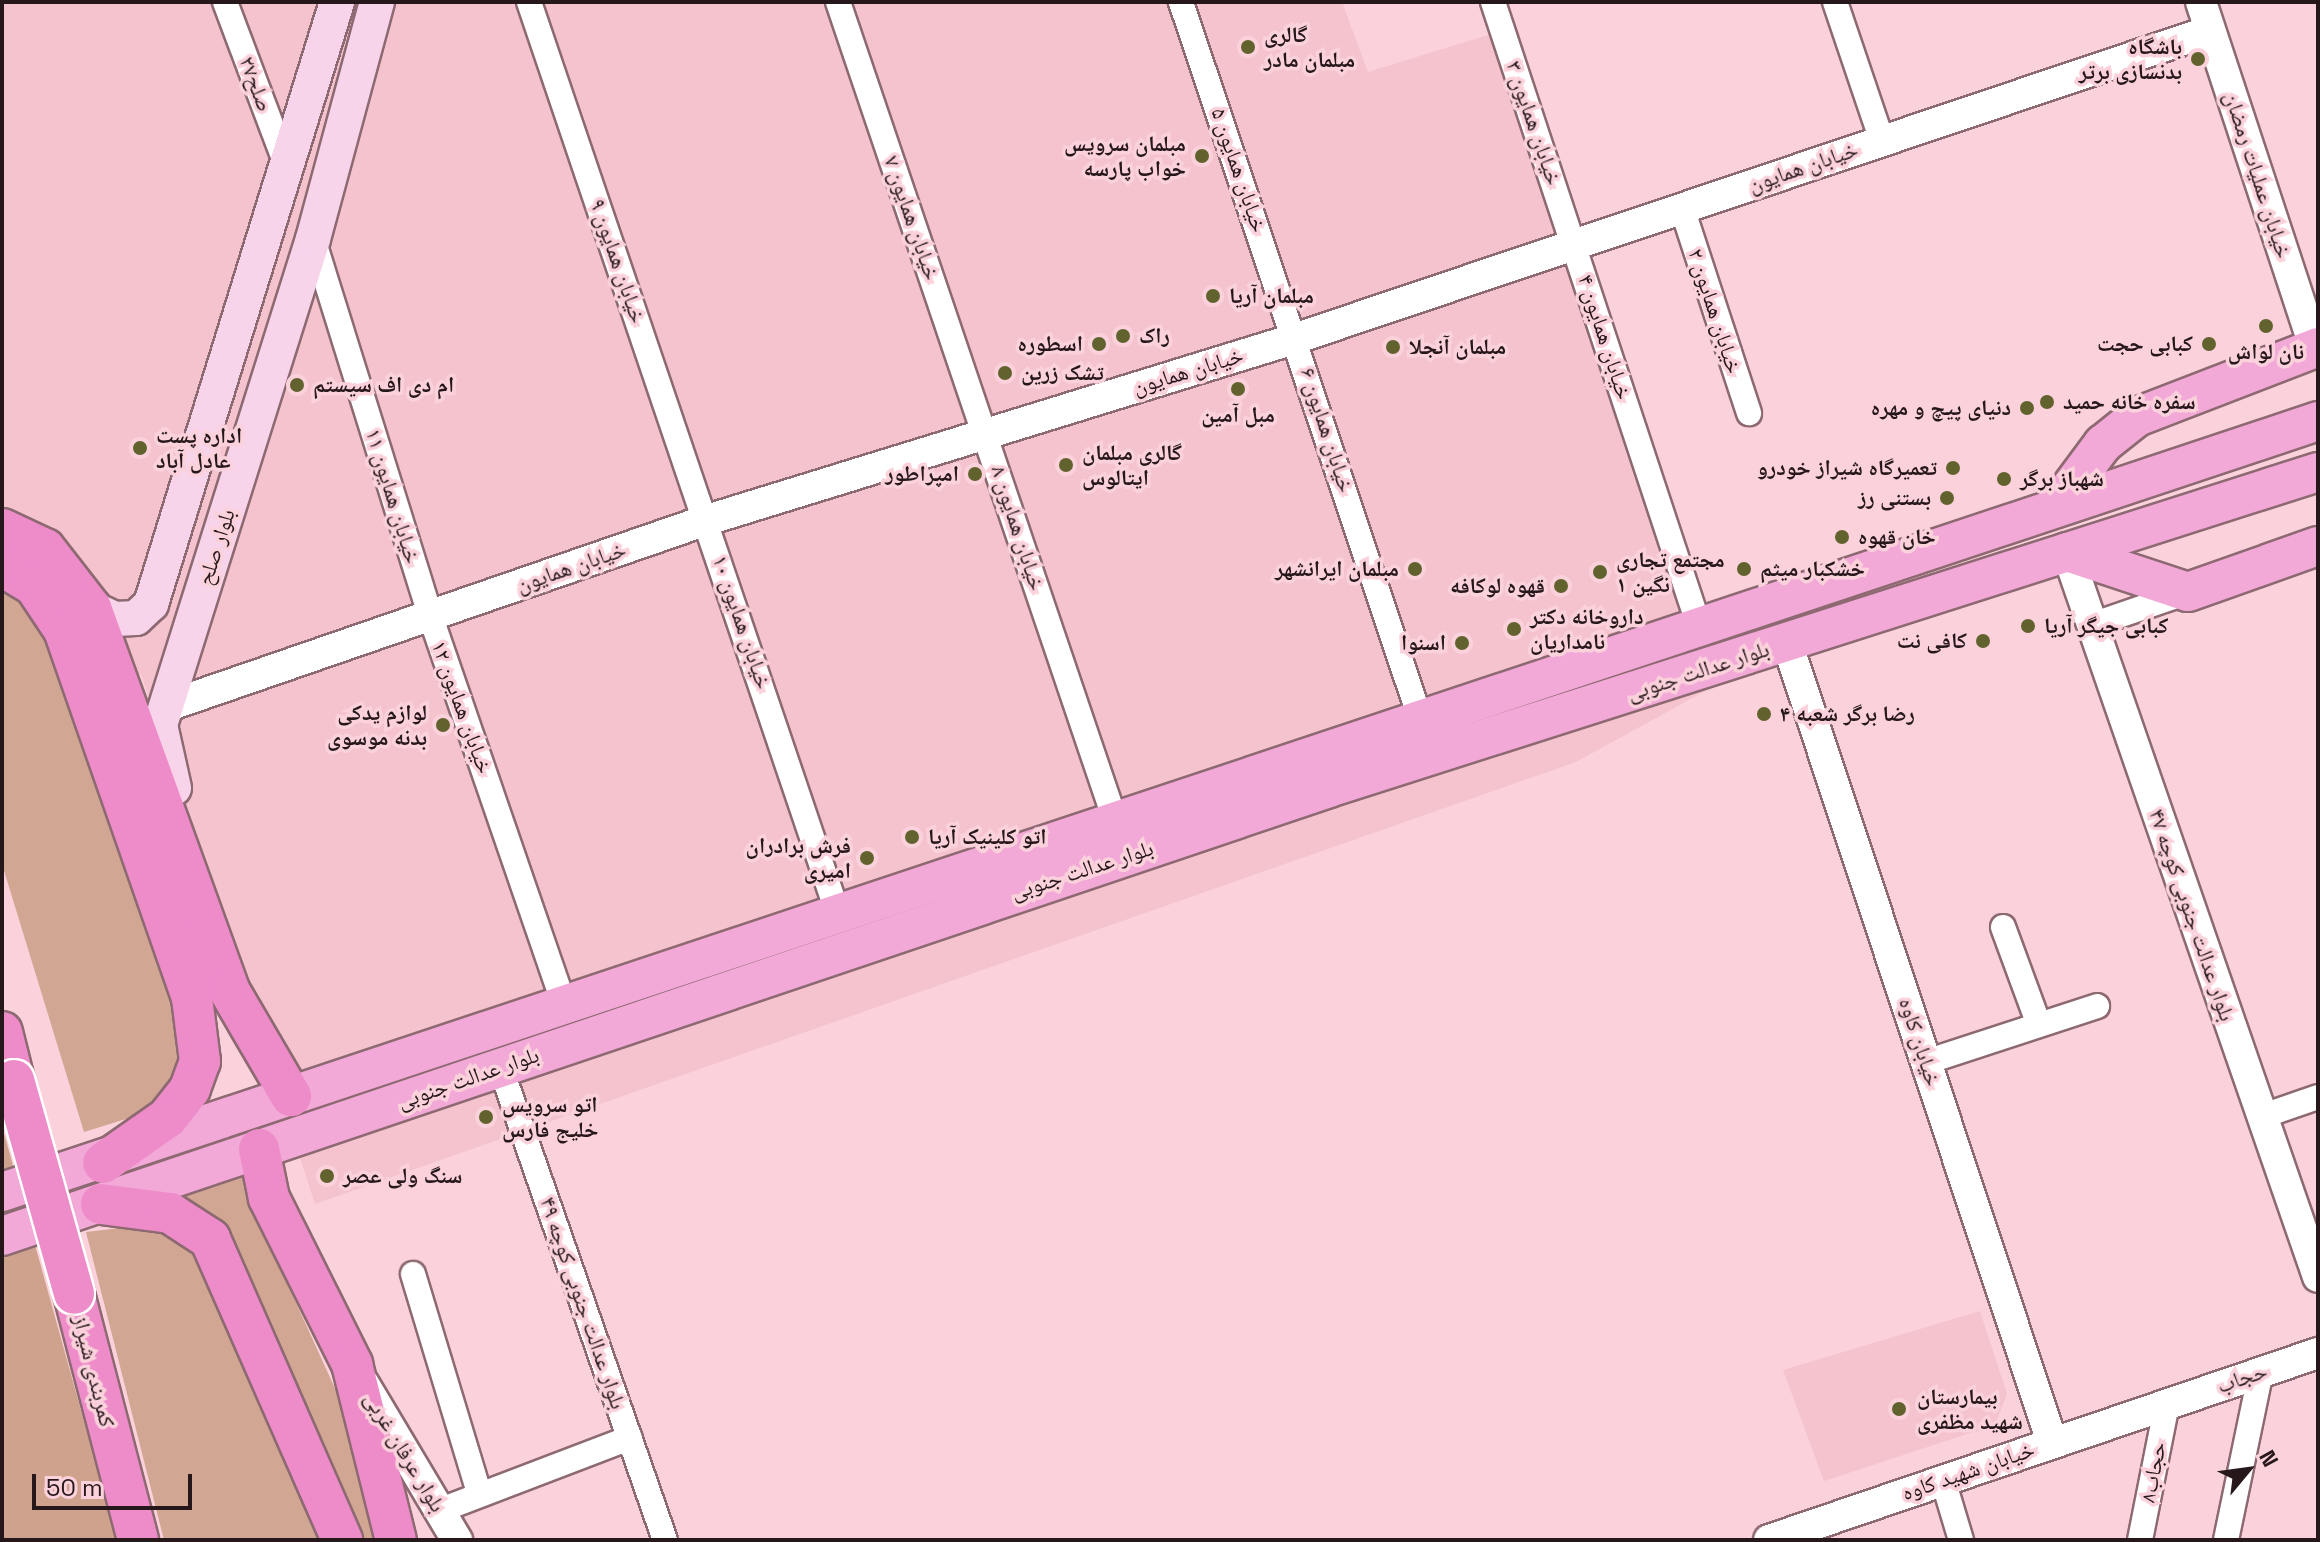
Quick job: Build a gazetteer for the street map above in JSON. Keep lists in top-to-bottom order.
{
  "streets": {
    "highway": ["کمربندی شیراز"],
    "main road": ["بلوار صلح", "بلوار عدالت جنوبی"],
    "street": [
      "صلح۲۷",
      "خیابان همایون ۳",
      "خیابان همایون",
      "خیابان همایون ۵",
      "خیابان عملیات رمضان",
      "خیابان همایون ۷",
      "خیابان همایون ۹",
      "خیابان همایون ۲",
      "خیابان همایون ۴",
      "خیابان همایون ۶",
      "خیابان همایون ۱۱",
      "خیابان همایون ۸",
      "خیابان همایون ۱۰",
      "خیابان همایون ۱۲",
      "بلوار عدالت جنوبی کوچه ۴۷",
      "خیابان کاوه",
      "بلوار عدالت جنوبی کوچه ۴۹",
      "حجاب",
      "بلوار عرفان غربی",
      "خیابان شهید کاوه",
      "حجاب۸"
    ]
  },
  "crossings": [
    ["صلح۲۷", "بلوار صلح"],
    ["خیابان همایون ۳", "خیابان همایون"],
    ["خیابان همایون ۳", "خیابان همایون ۴"],
    ["خیابان همایون", "خیابان همایون ۵"],
    ["خیابان همایون", "خیابان عملیات رمضان"],
    ["خیابان همایون", "خیابان همایون ۷"],
    ["خیابان همایون", "خیابان همایون ۹"],
    ["خیابان همایون", "خیابان همایون ۲"],
    ["خیابان همایون", "خیابان همایون ۴"],
    ["خیابان همایون", "خیابان همایون ۶"],
    ["خیابان همایون", "خیابان همایون ۱۱"],
    ["خیابان همایون", "خیابان همایون ۸"],
    ["خیابان همایون", "بلوار صلح"],
    ["خیابان همایون", "خیابان همایون ۱۰"],
    ["خیابان همایون", "خیابان همایون ۱۲"],
    ["خیابان همایون ۵", "خیابان همایون ۶"],
    ["خیابان همایون ۷", "خیابان همایون ۸"],
    ["خیابان همایون ۹", "خیابان همایون ۱۰"],
    ["خیابان همایون ۴", "بلوار عدالت جنوبی"],
    ["خیابان همایون ۶", "بلوار عدالت جنوبی"],
    ["خیابان همایون ۱۱", "بلوار صلح"],
    ["خیابان همایون ۱۱", "خیابان همایون ۱۲"],
    ["خیابان همایون ۸", "بلوار عدالت جنوبی"],
    ["خیابان همایون ۱۰", "بلوار عدالت جنوبی"],
    ["بلوار عدالت جنوبی", "خیابان همایون ۱۲"],
    ["بلوار عدالت جنوبی", "بلوار عدالت جنوبی کوچه ۴۷"],
    ["بلوار عدالت جنوبی", "خیابان کاوه"],
    ["بلوار عدالت جنوبی", "بلوار عدالت جنوبی کوچه ۴۹"],
    ["خیابان کاوه", "خیابان شهید کاوه"],
    ["حجاب", "خیابان شهید کاوه"],
    ["حجاب", "حجاب۸"],
    ["خیابان شهید کاوه", "حجاب۸"]
  ],
  "places": [
    "گالری مبلمان مادر",
    "باشگاه بدنسازی برتر",
    "مبلمان سرویس خواب پارسه",
    "مبلمان آریا",
    "نان لواش",
    "راک",
    "اسطوره",
    "کبابی حجت",
    "مبلمان آنجلا",
    "تشک زرین",
    "ام دی اف سیستم",
    "مبل آمین",
    "سفره خانه حمید",
    "دنیای پیچ و مهره",
    "اداره پست عادل آباد",
    "گالری مبلمان ایتالوس",
    "تعمیرگاه شیراز خودرو",
    "امپراطور",
    "شهباز برگر",
    "بستنی رز",
    "خان قهوه",
    "مبلمان ایرانشهر",
    "خشکبار میثم",
    "مجتمع تجاری نگین ۱",
    "قهوه لوکافه",
    "کبابی جیگر آریا",
    "داروخانه دکتر نامداریان",
    "کافی نت",
    "اسنوا",
    "رضا برگر شعبه ۴",
    "لوازم یدکی بدنه موسوی",
    "اتو کلینیک آریا",
    "فرش برادران امیری",
    "اتو سرویس خلیج فارس",
    "سنگ ولی عصر",
    "بیمارستان شهید مظفری"
  ],
  "scale_bar": "50 m",
  "north": "top right"
}
